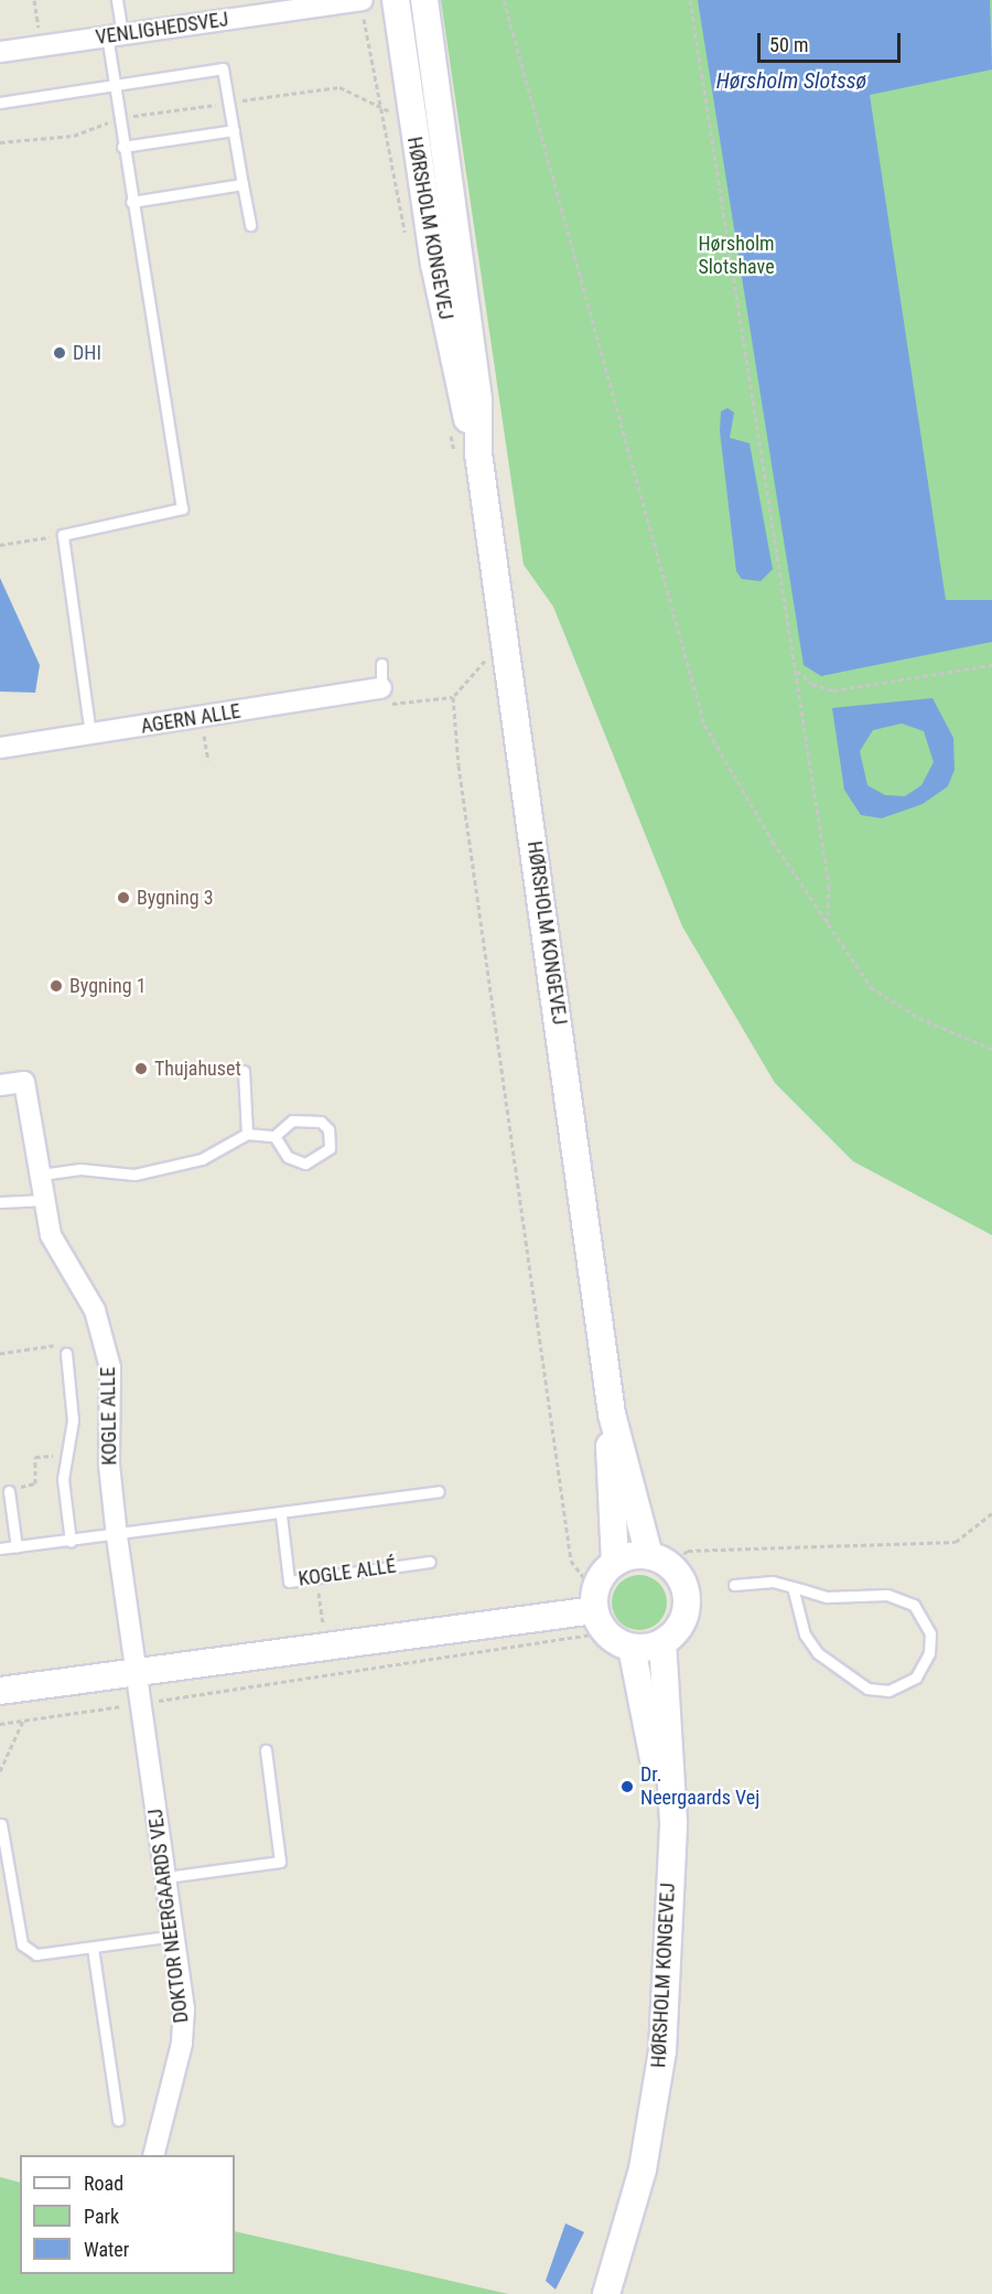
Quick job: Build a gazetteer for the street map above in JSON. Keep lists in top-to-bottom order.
{
  "streets": {
    "main road": ["HØRSHOLM KONGEVEJ"],
    "street": [
      "VENLIGHEDSVEJ",
      "AGERN ALLE",
      "KOGLE ALLE",
      "DOKTOR NEERGAARDS VEJ"
    ],
    "lane": ["KOGLE ALLÉ"]
  },
  "crossings": [
    ["KOGLE ALLE", "DOKTOR NEERGAARDS VEJ"]
  ],
  "water": ["Hørsholm Slotssø"],
  "parks": ["Hørsholm Slotshave"],
  "places": [
    "DHI",
    "Bygning 3",
    "Bygning 1",
    "Thujahuset",
    "Dr. Neergaards Vej"
  ],
  "legend": ["Road", "Park", "Water"],
  "scale_bar": "50 m"
}
